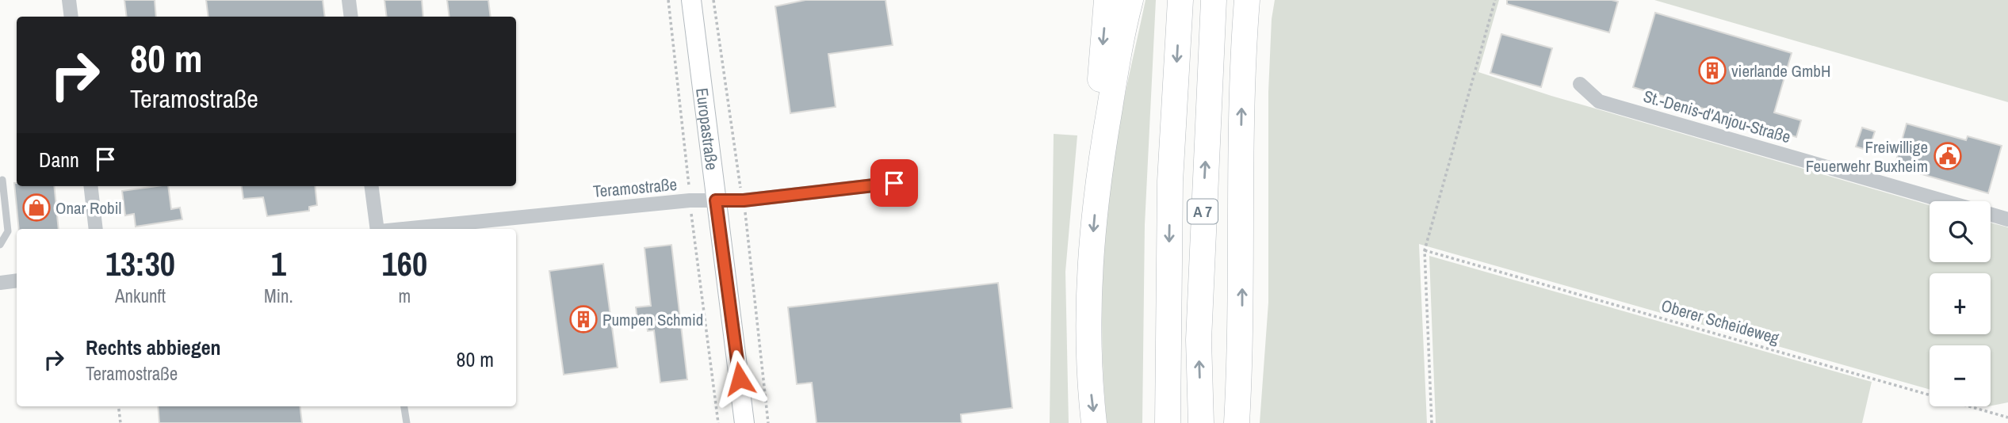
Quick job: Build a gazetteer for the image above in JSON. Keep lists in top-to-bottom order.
{
  "streets": {
    "highway": ["A 7"],
    "main road": ["Europastraße"],
    "street": ["St.-Denis-d'Anjou-Straße", "Teramostraße"],
    "path": ["Oberer Scheideweg"]
  },
  "crossings": [
    ["Europastraße", "Teramostraße"]
  ],
  "places": {
    "building": ["vierlande GmbH", "Pumpen Schmid"],
    "public building": ["Freiwillige Feuerwehr Buxheim"],
    "shop": ["Onar Robil"]
  },
  "page": {
    "turn": ["80 m", "Teramostraße"],
    "then": "Dann",
    "map_buttons": ["+", "−"],
    "eta": [
      "13:30",
      "Ankunft",
      "1",
      "Min.",
      "160",
      "m"
    ],
    "list": [
      {
        "name": "Rechts abbiegen",
        "note": "Teramostraße",
        "value": "80 m"
      }
    ]
  }
}
